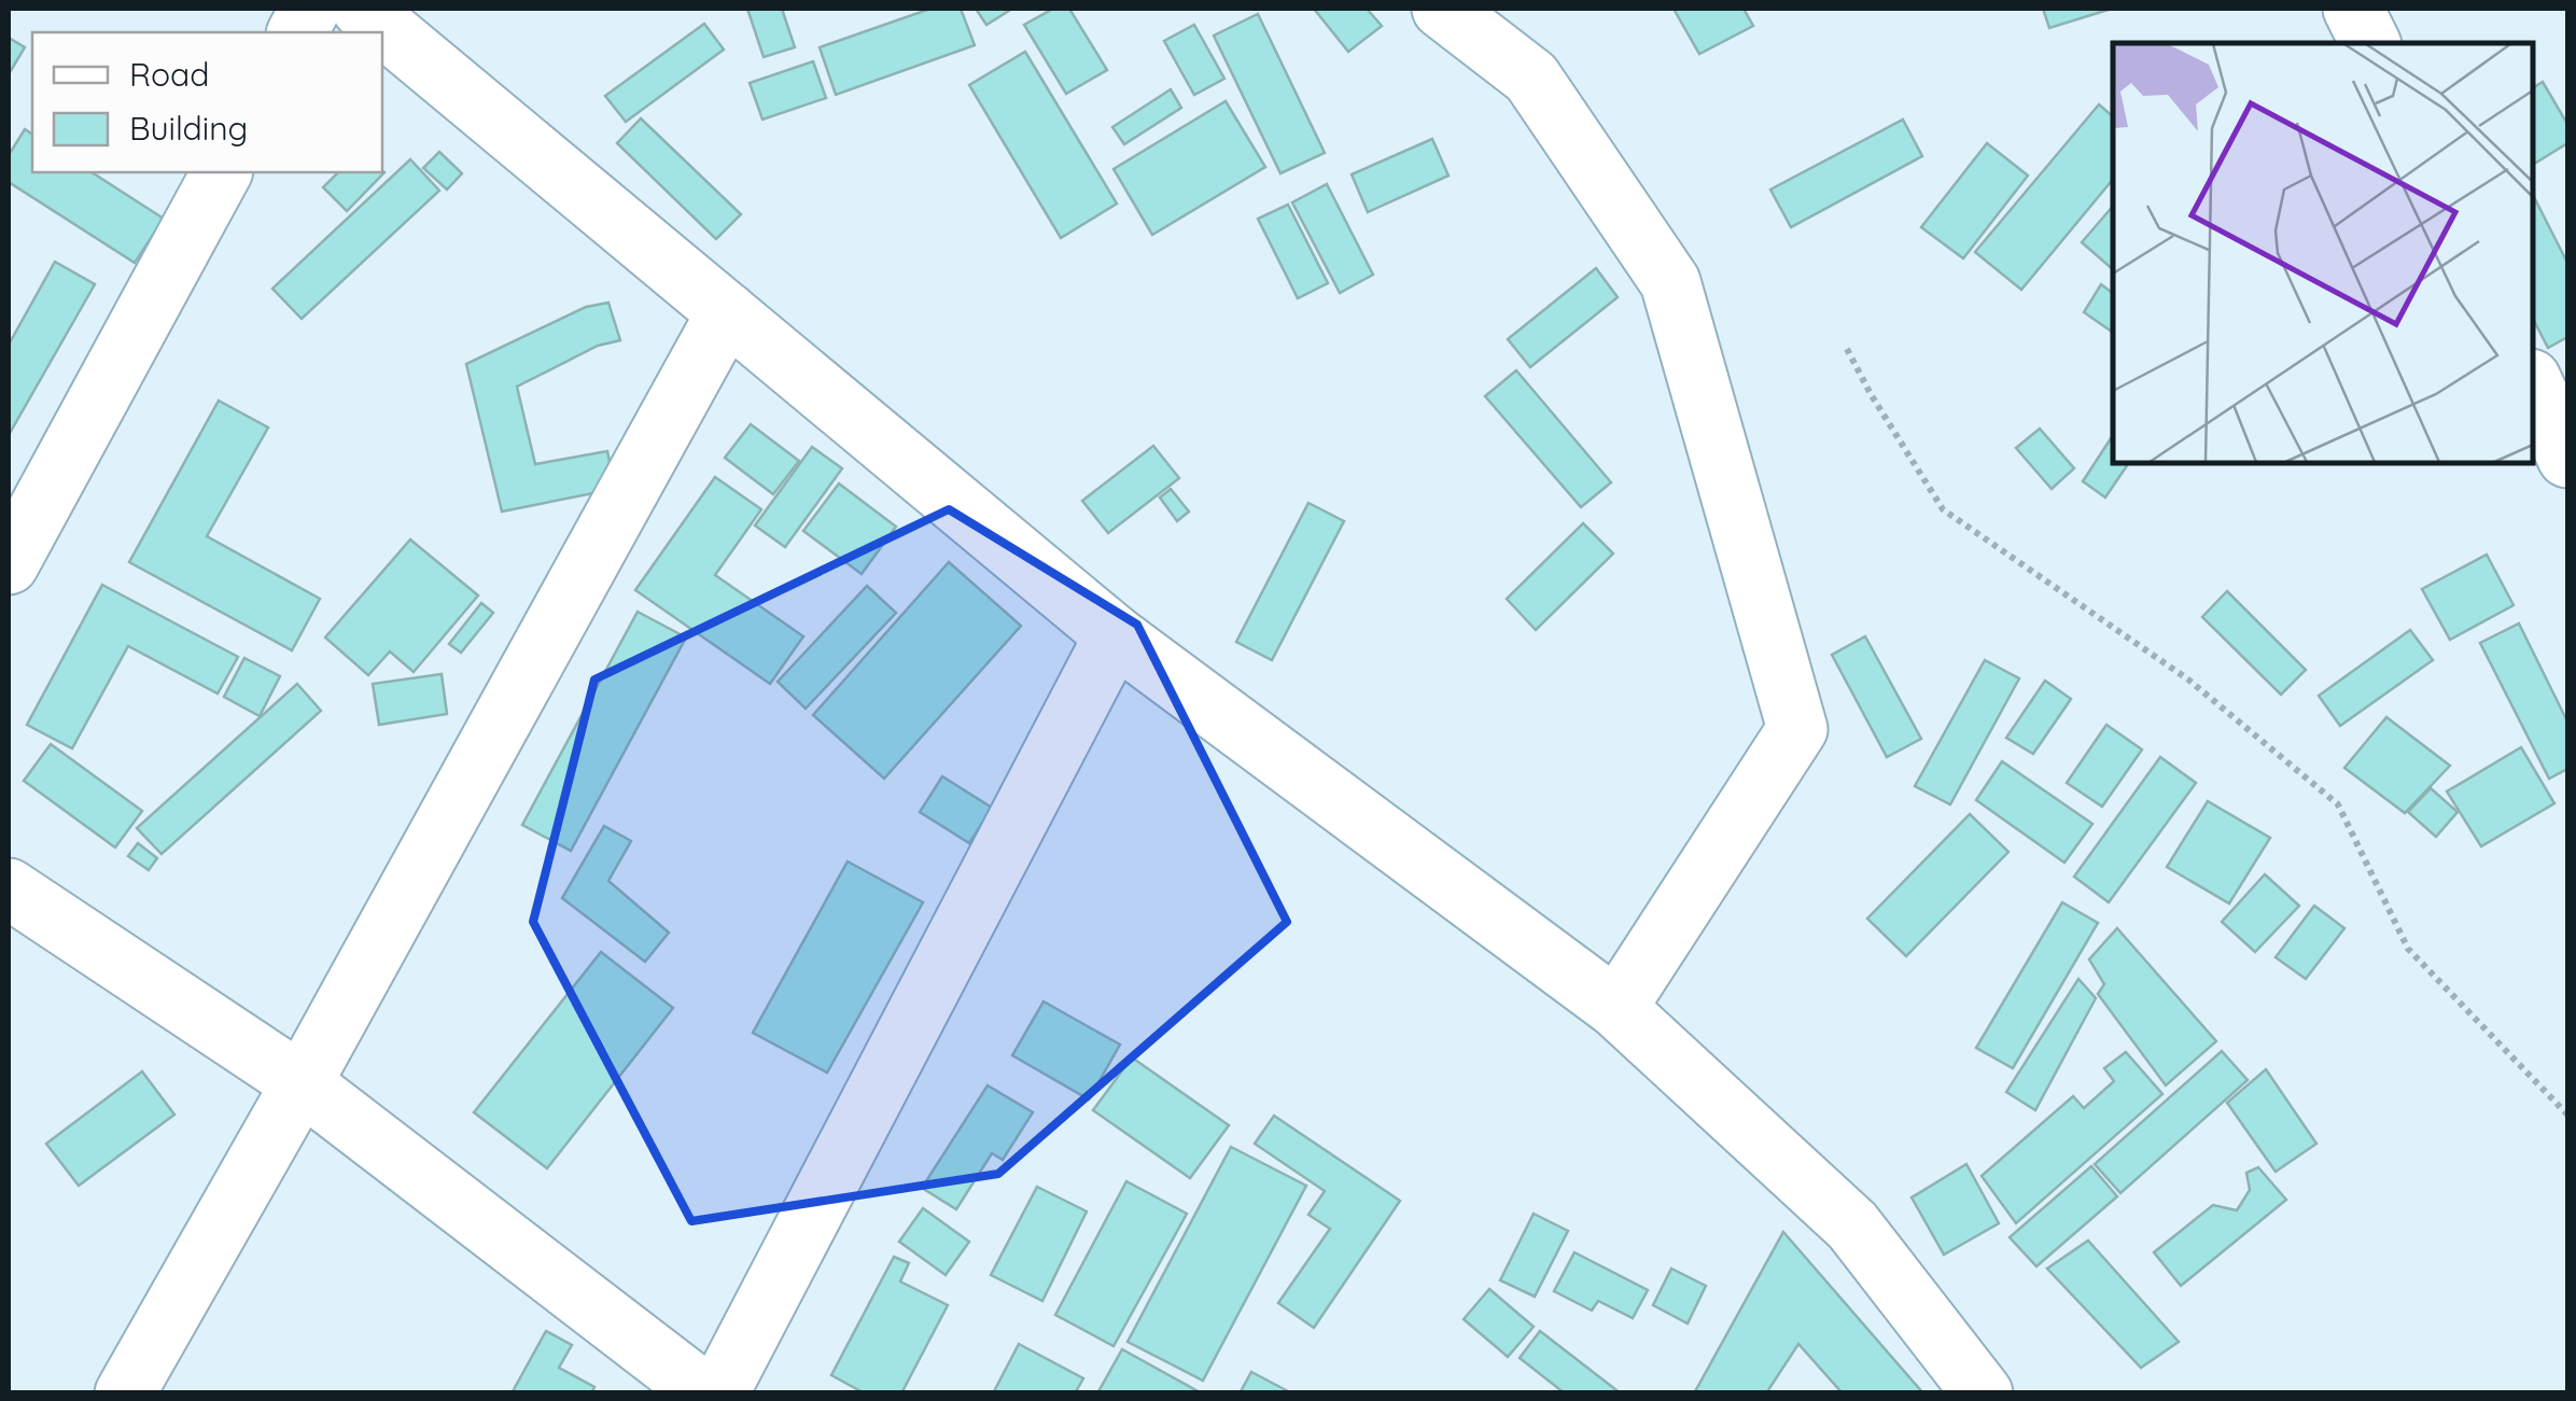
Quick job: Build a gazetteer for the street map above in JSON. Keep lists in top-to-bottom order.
{
  "legend": ["Road", "Building"]
}
